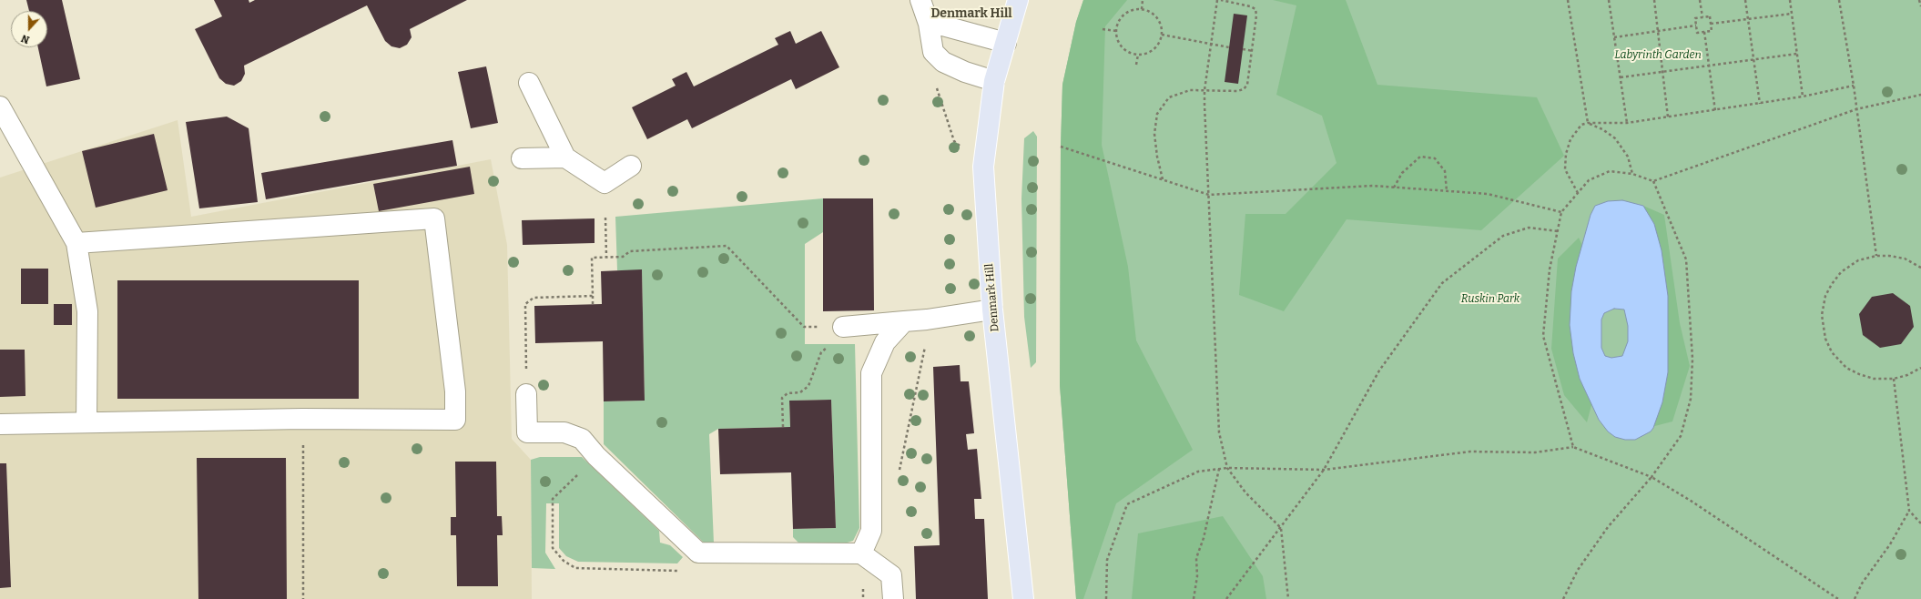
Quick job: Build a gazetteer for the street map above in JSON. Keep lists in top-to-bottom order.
{
  "streets": {
    "main road": ["Denmark Hill"]
  },
  "districts": ["Denmark Hill"],
  "parks": ["Labyrinth Garden", "Ruskin Park"],
  "north": "bottom"
}
